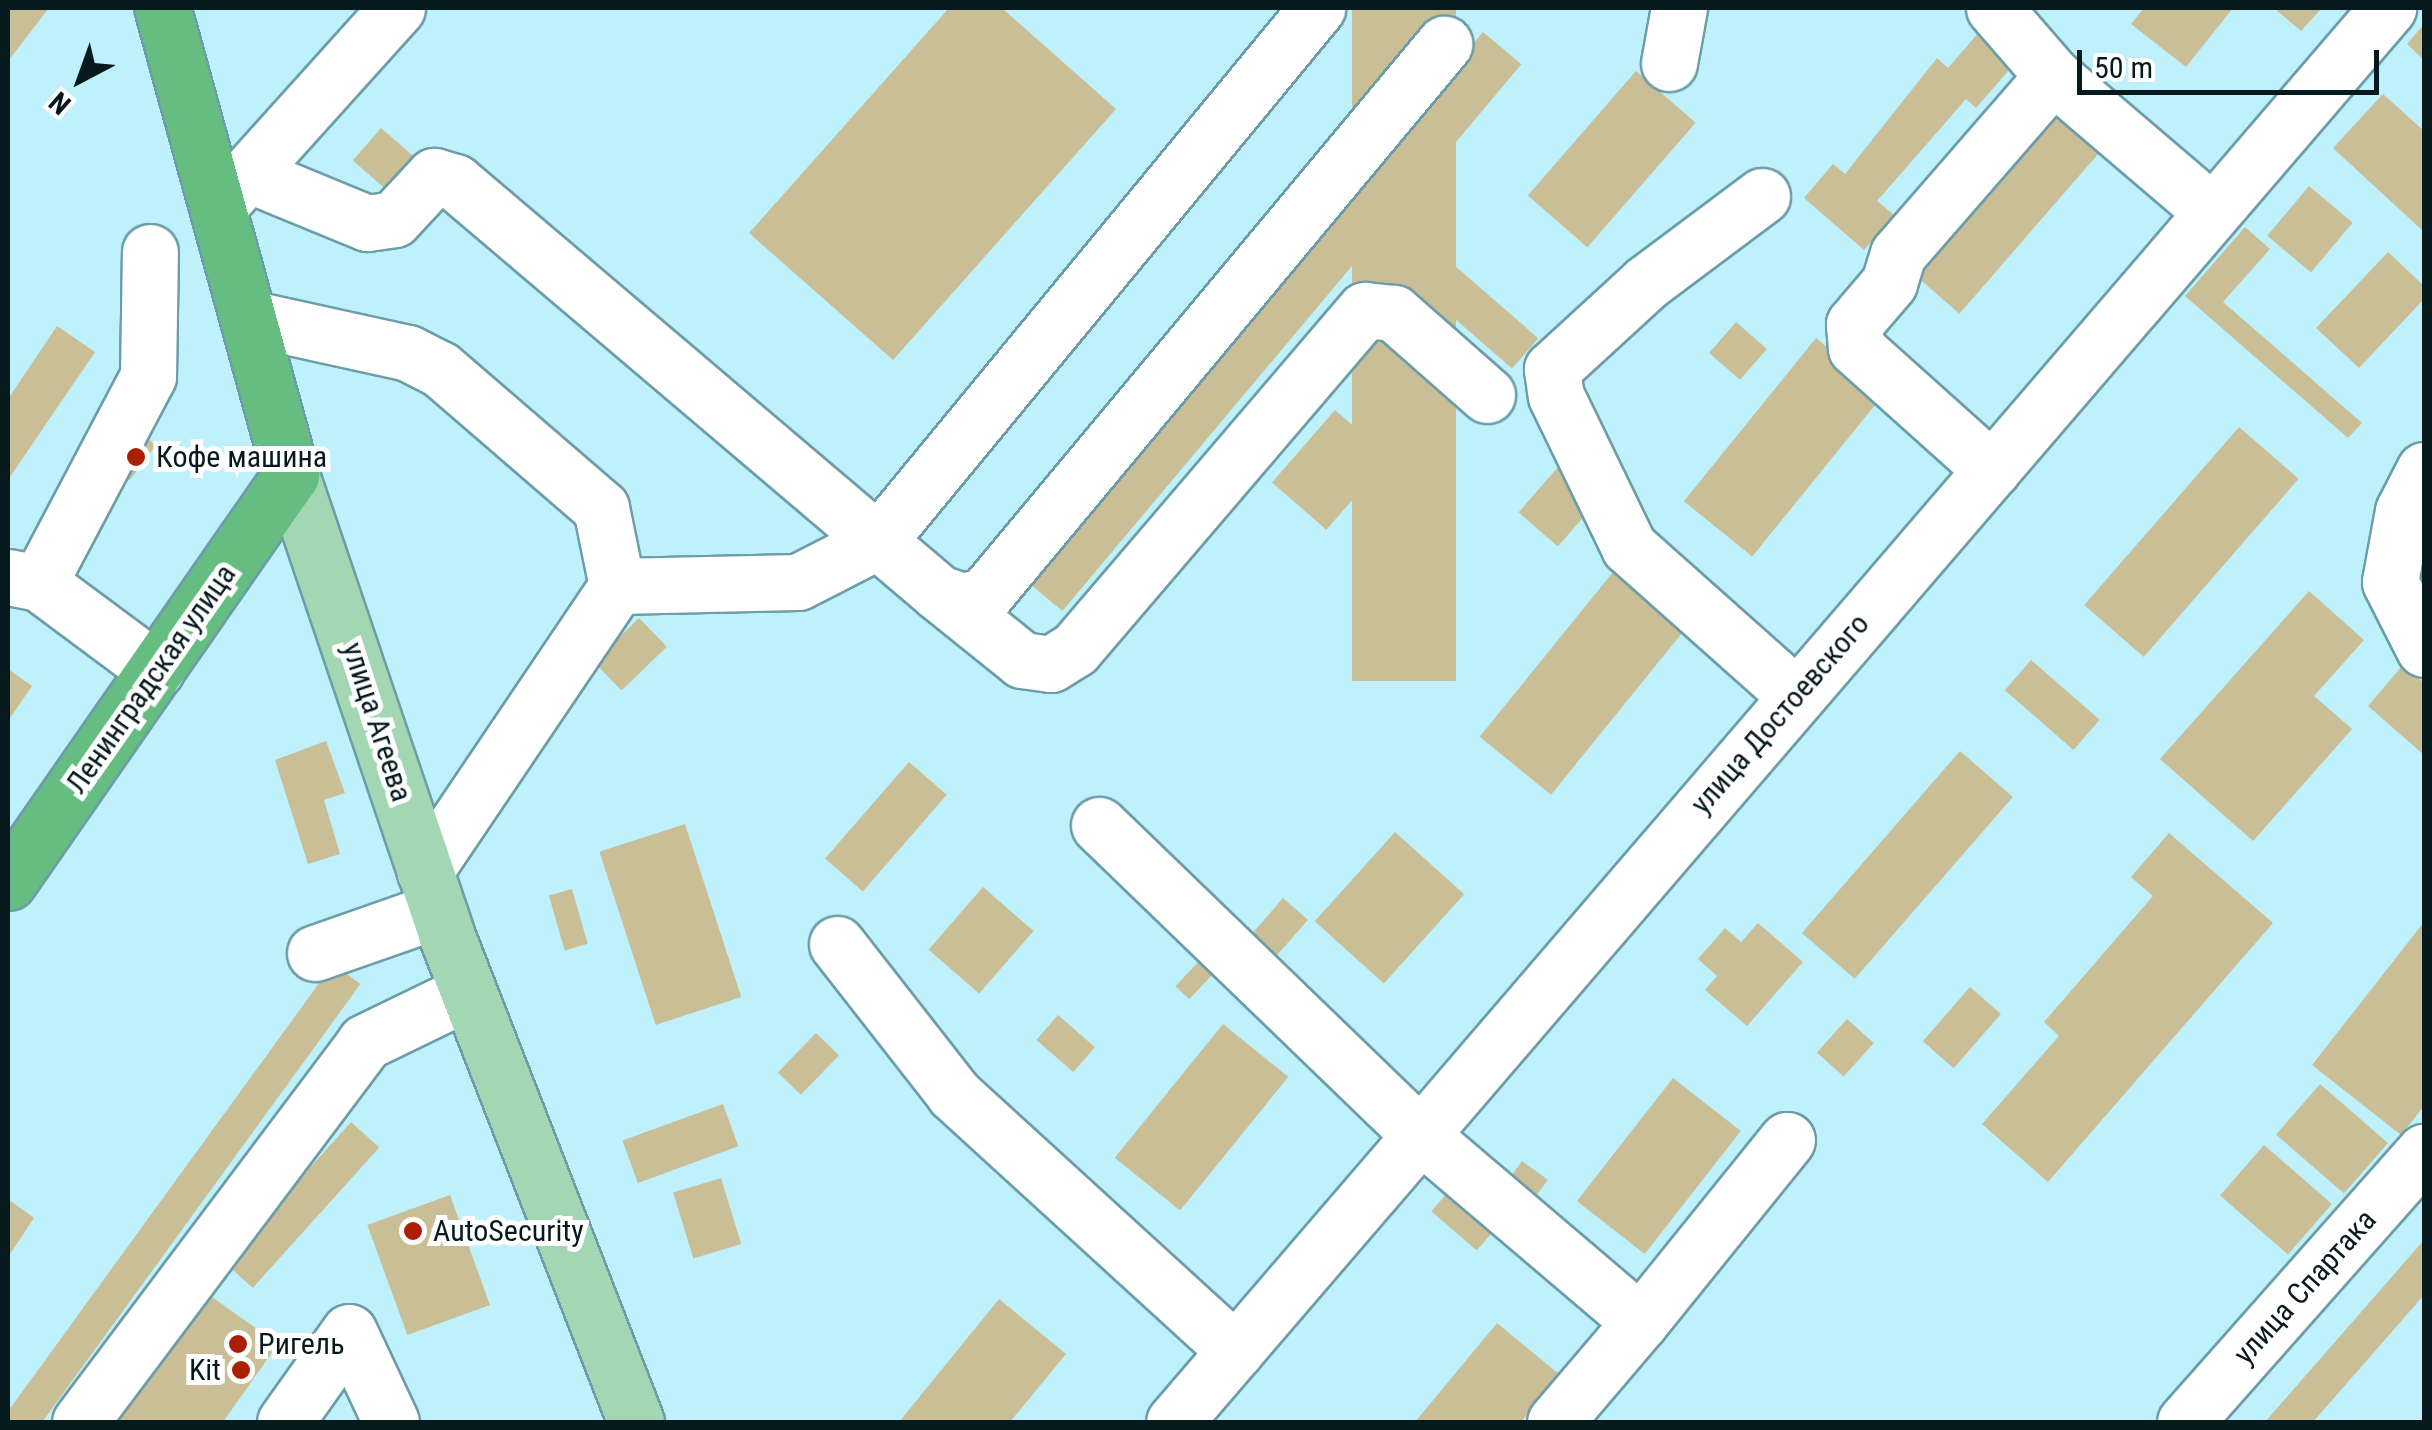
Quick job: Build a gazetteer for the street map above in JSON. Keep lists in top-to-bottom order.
{
  "streets": {
    "highway": ["Ленинградская улица", "улица Агеева"],
    "street": ["улица Достоевского", "улица Спартака"]
  },
  "crossings": [
    ["Ленинградская улица", "улица Агеева"]
  ],
  "places": [
    "Кофе машина",
    "AutoSecurity",
    "Ригель",
    "Kit"
  ],
  "scale_bar": "50 m",
  "north": "bottom left"
}
